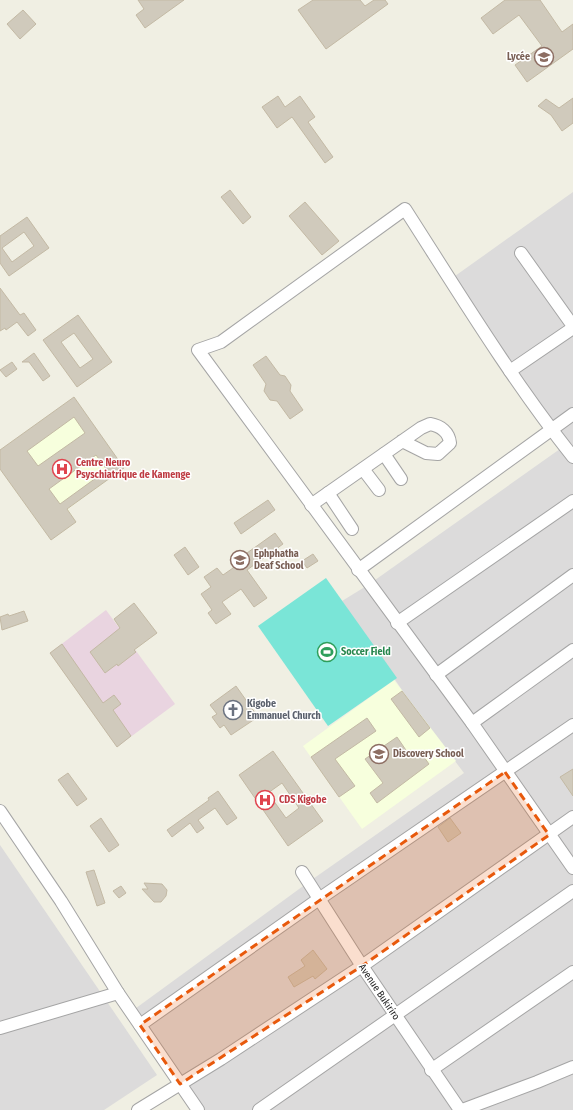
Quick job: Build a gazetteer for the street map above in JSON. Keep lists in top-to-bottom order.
{
  "streets": {
    "street": ["Avenue Bukiriro"]
  },
  "places": {
    "school or university": ["Lycée", "Ephphatha Deaf School", "Discovery School"],
    "hospital": ["Centre Neuro Psyschiatrique de Kamenge", "CDS Kigobe"],
    "sports": ["Soccer Field"],
    "church": ["Kigobe Emmanuel Church"]
  }
}
